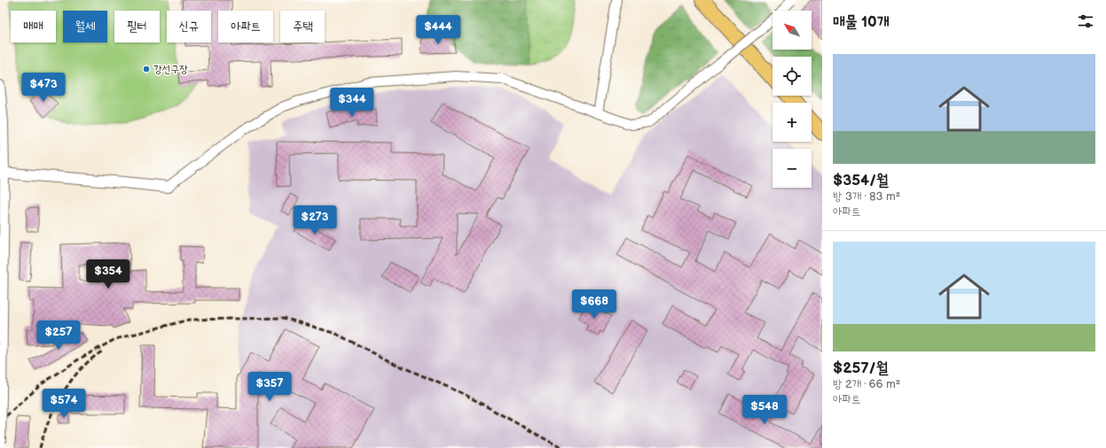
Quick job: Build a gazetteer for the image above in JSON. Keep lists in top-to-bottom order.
{
  "places": ["강선구장"],
  "north": "top left",
  "page": {
    "heading": "매물 10개",
    "map_buttons": ["+", "−"],
    "chip": [
      "매매",
      "월세",
      "필터",
      "신규",
      "아파트",
      "주택"
    ],
    "price": [
      "$444",
      "$473",
      "$344",
      "$273",
      "$354",
      "$668",
      "$257",
      "$357",
      "$574",
      "$548"
    ],
    "list": [
      {
        "name": "$354/월",
        "note": "방 3개 · 83 m² · 아파트"
      },
      {
        "name": "$257/월",
        "note": "방 2개 · 66 m² · 아파트"
      }
    ]
  }
}
